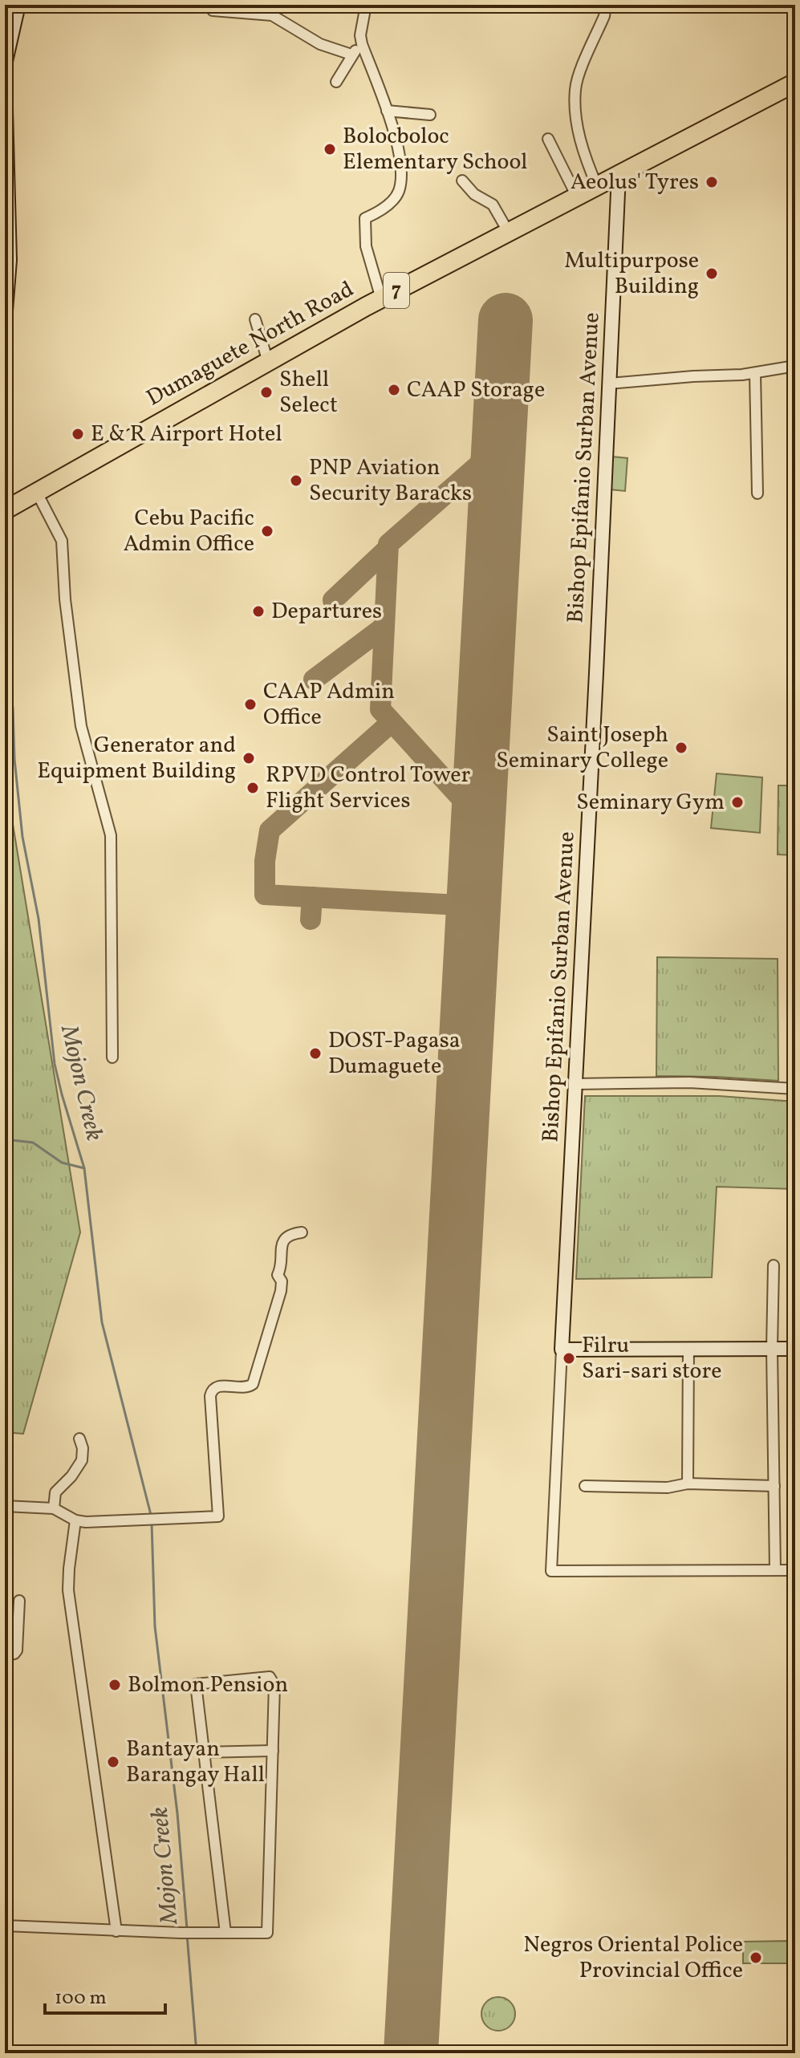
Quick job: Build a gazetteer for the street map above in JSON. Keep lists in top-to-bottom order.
{
  "streets": {
    "highway": ["7", "Dumaguete North Road"],
    "street": ["Bishop Epifanio Surban Avenue"]
  },
  "crossings": [
    ["Dumaguete North Road", "Bishop Epifanio Surban Avenue"]
  ],
  "water": ["Mojon Creek"],
  "places": [
    "Bolocboloc Elementary School",
    "Aeolus' Tyres",
    "Multipurpose Building",
    "CAAP Storage",
    "Shell Select",
    "E & R Airport Hotel",
    "PNP Aviation Security Baracks",
    "Cebu Pacific Admin Office",
    "Departures",
    "CAAP Admin Office",
    "Saint Joseph Seminary College",
    "Generator and Equipment Building",
    "RPVD Control Tower Flight Services",
    "Seminary Gym",
    "DOST-Pagasa Dumaguete",
    "Filru Sari-sari store",
    "Bolmon Pension",
    "Bantayan Barangay Hall",
    "Negros Oriental Police Provincial Office"
  ],
  "scale_bar": "100 m"
}
